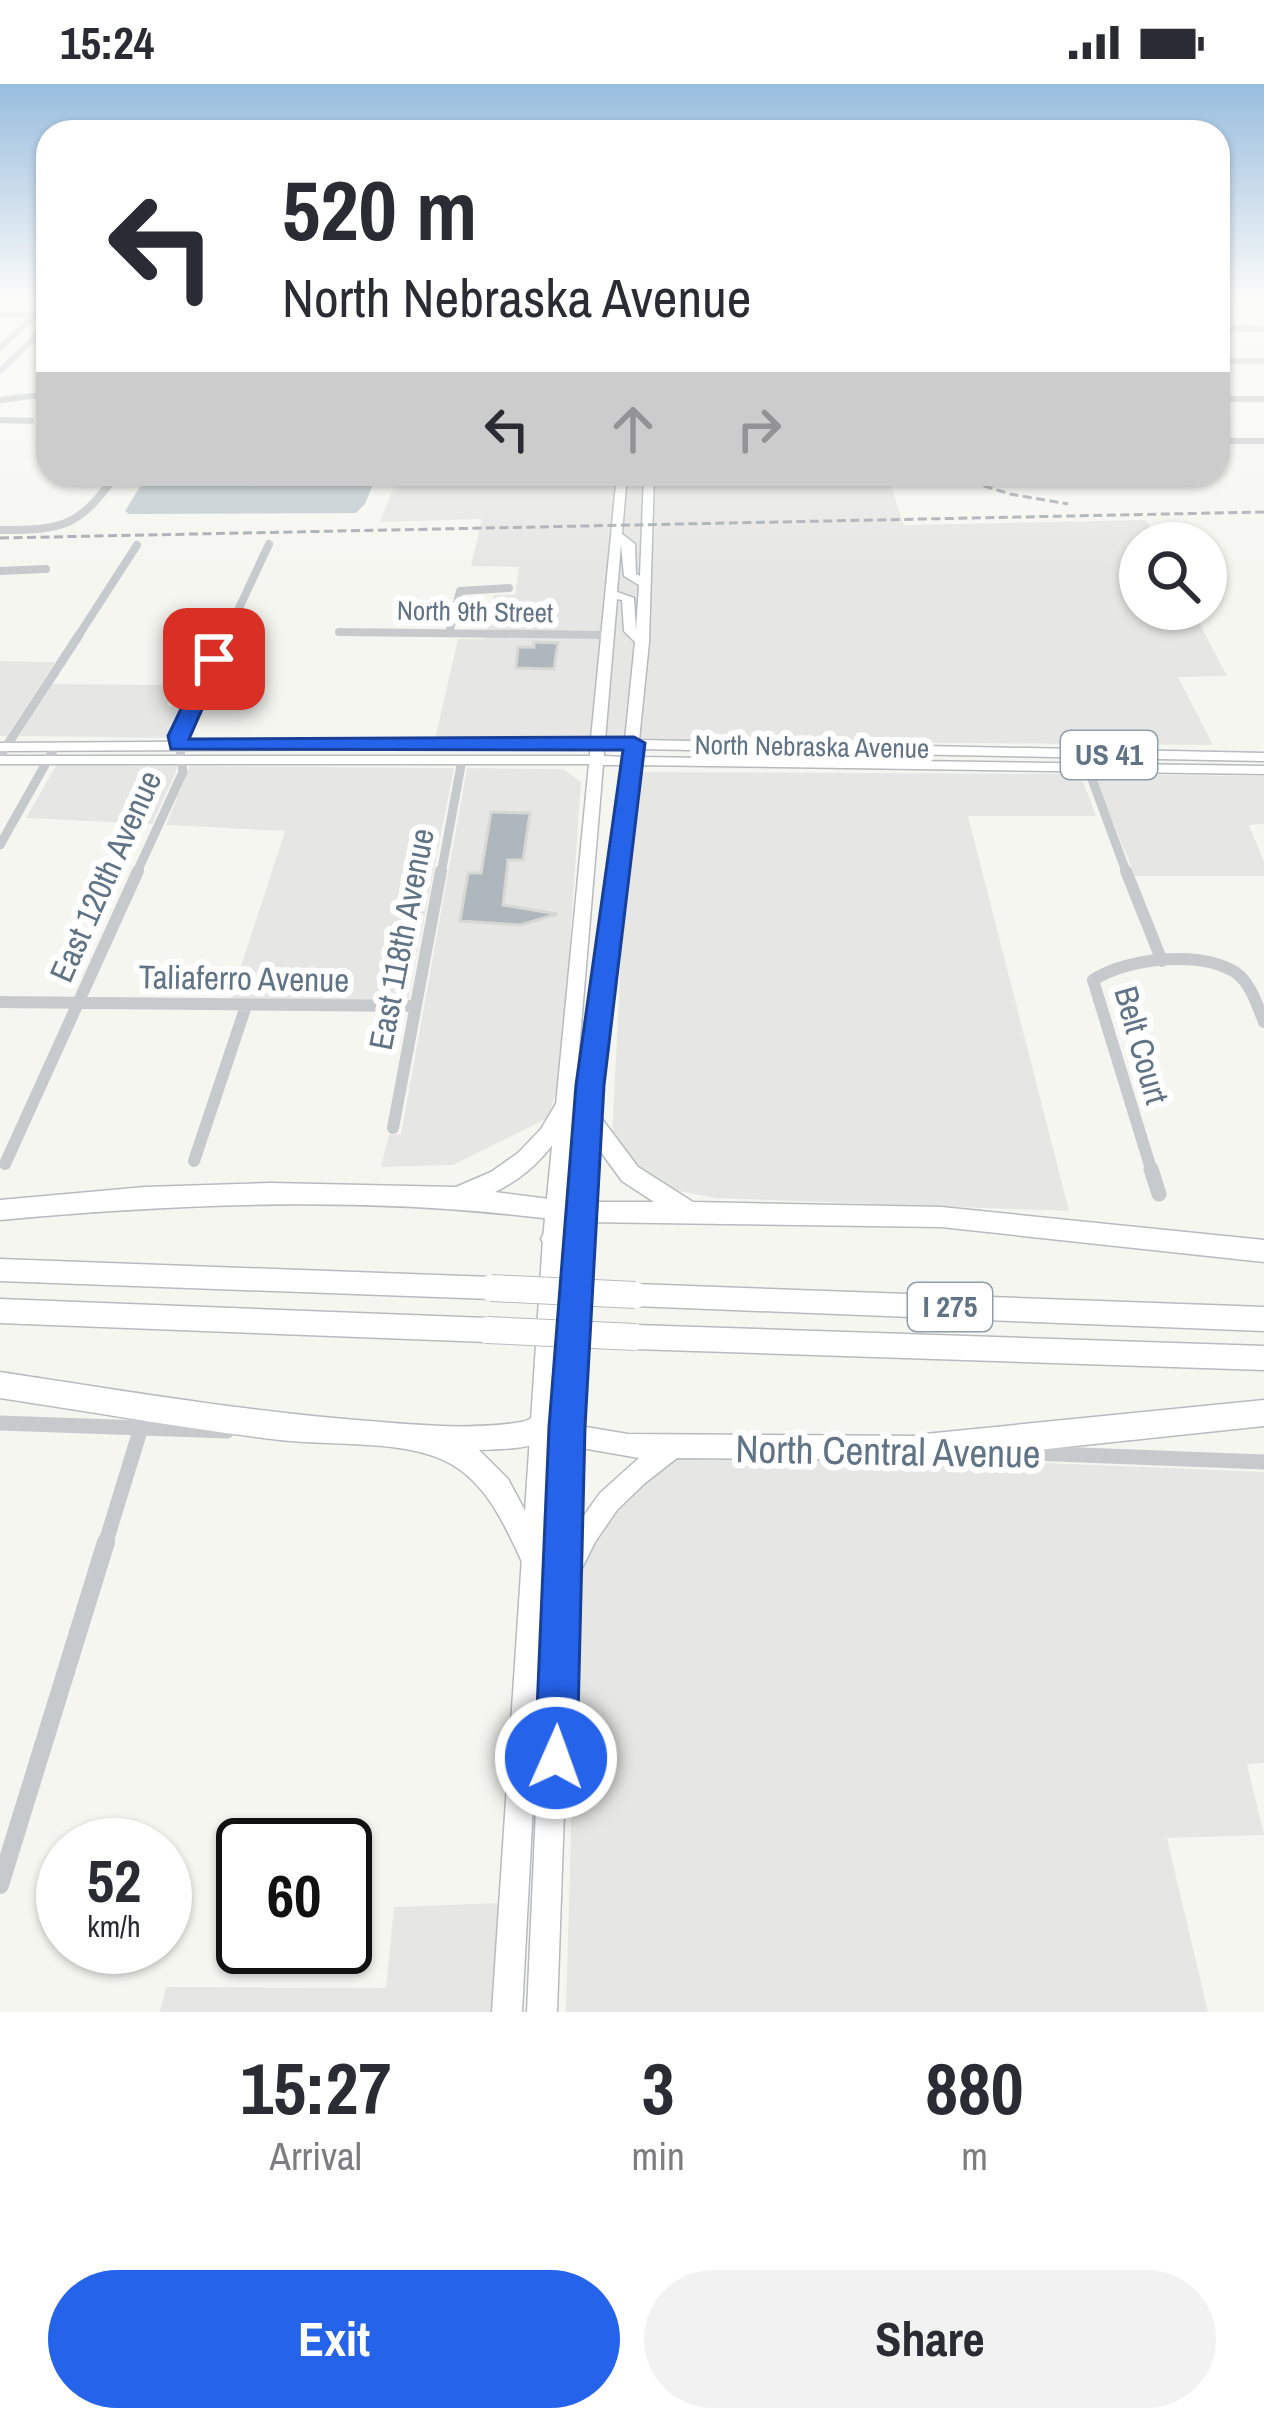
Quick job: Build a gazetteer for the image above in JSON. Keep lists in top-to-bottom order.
{
  "streets": {
    "highway": ["I 275"],
    "main road": ["North Nebraska Avenue", "US 41", "North Central Avenue"],
    "street": [
      "North 9th Street",
      "East 120th Avenue",
      "East 118th Avenue",
      "Taliaferro Avenue",
      "Belt Court"
    ]
  },
  "crossings": [
    ["North Nebraska Avenue", "East 120th Avenue"],
    ["North Nebraska Avenue", "East 118th Avenue"],
    ["East 120th Avenue", "Taliaferro Avenue"],
    ["East 118th Avenue", "Taliaferro Avenue"]
  ],
  "page": {
    "status": "15:24",
    "turn": ["520 m", "North Nebraska Avenue"],
    "speed": "52 km/h",
    "limit": "60",
    "eta": [
      "15:27",
      "Arrival",
      "3",
      "min",
      "880",
      "m"
    ],
    "buttons": ["Exit", "Share"]
  }
}
